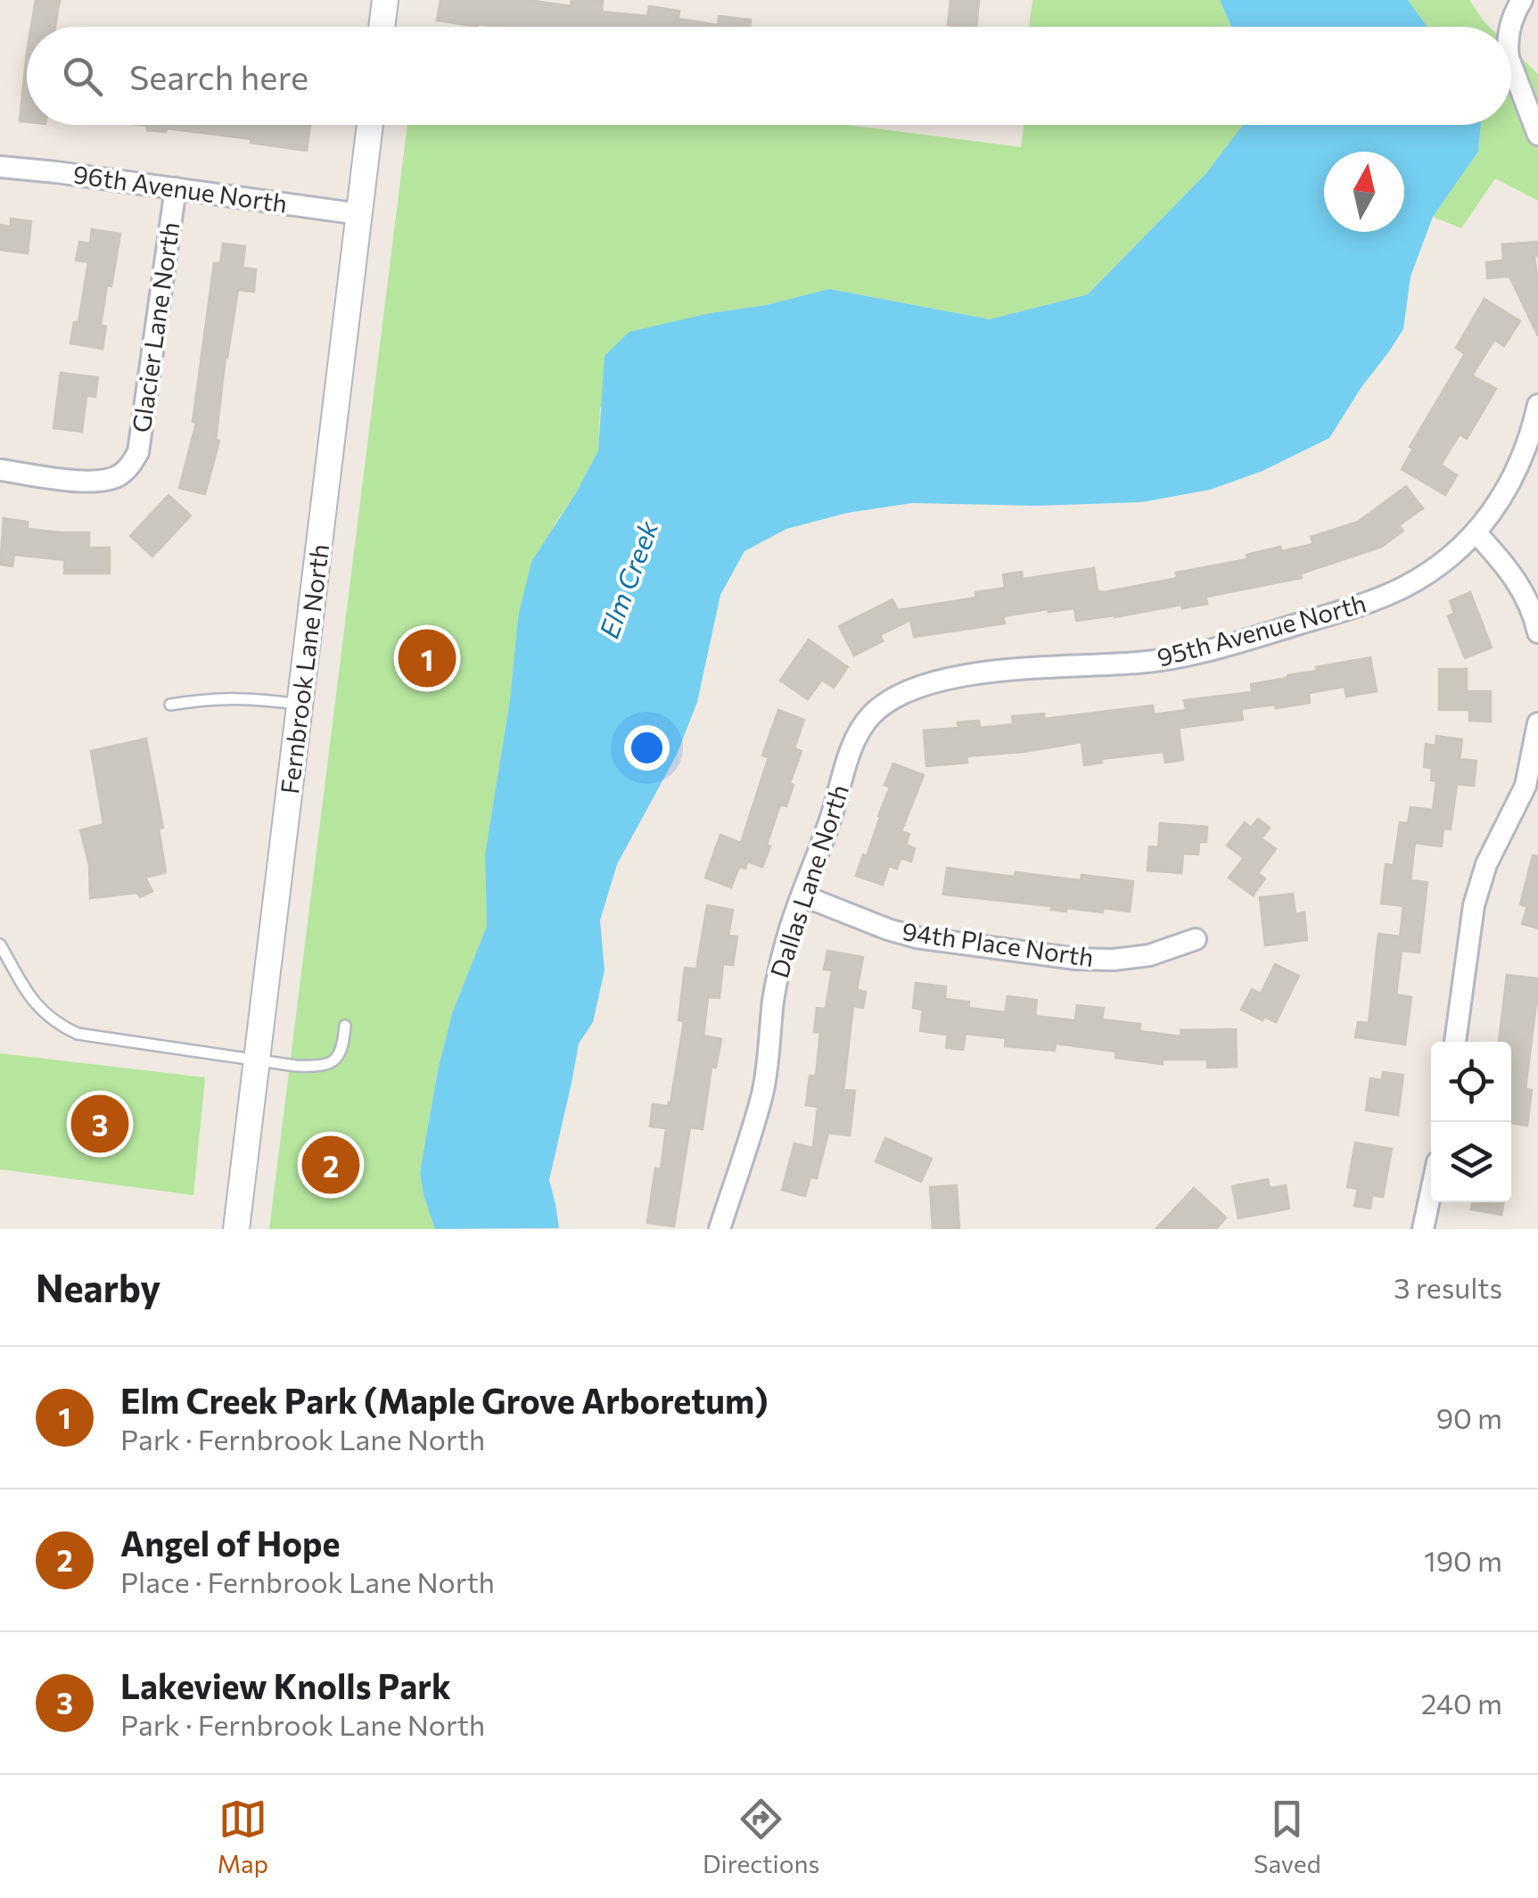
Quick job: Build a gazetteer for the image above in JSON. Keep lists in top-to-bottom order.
{
  "streets": {
    "street": [
      "96th Avenue North",
      "Glacier Lane North",
      "95th Avenue North",
      "Fernbrook Lane North",
      "Dallas Lane North",
      "94th Place North"
    ]
  },
  "crossings": [
    ["96th Avenue North", "Glacier Lane North"],
    ["96th Avenue North", "Fernbrook Lane North"],
    ["95th Avenue North", "Dallas Lane North"],
    ["Dallas Lane North", "94th Place North"]
  ],
  "water": ["Elm Creek"],
  "north": "top",
  "page": {
    "search": "Search here",
    "pins": ["1", "3", "2"],
    "heading": ["Nearby", "3 results"],
    "list": [
      {
        "mark": "1",
        "name": "Elm Creek Park (Maple Grove Arboretum)",
        "note": "Park · Fernbrook Lane North",
        "value": "90 m"
      },
      {
        "mark": "2",
        "name": "Angel of Hope",
        "note": "Place · Fernbrook Lane North",
        "value": "190 m"
      },
      {
        "mark": "3",
        "name": "Lakeview Knolls Park",
        "note": "Park · Fernbrook Lane North",
        "value": "240 m"
      }
    ],
    "nav": ["Map", "Directions", "Saved"]
  }
}
